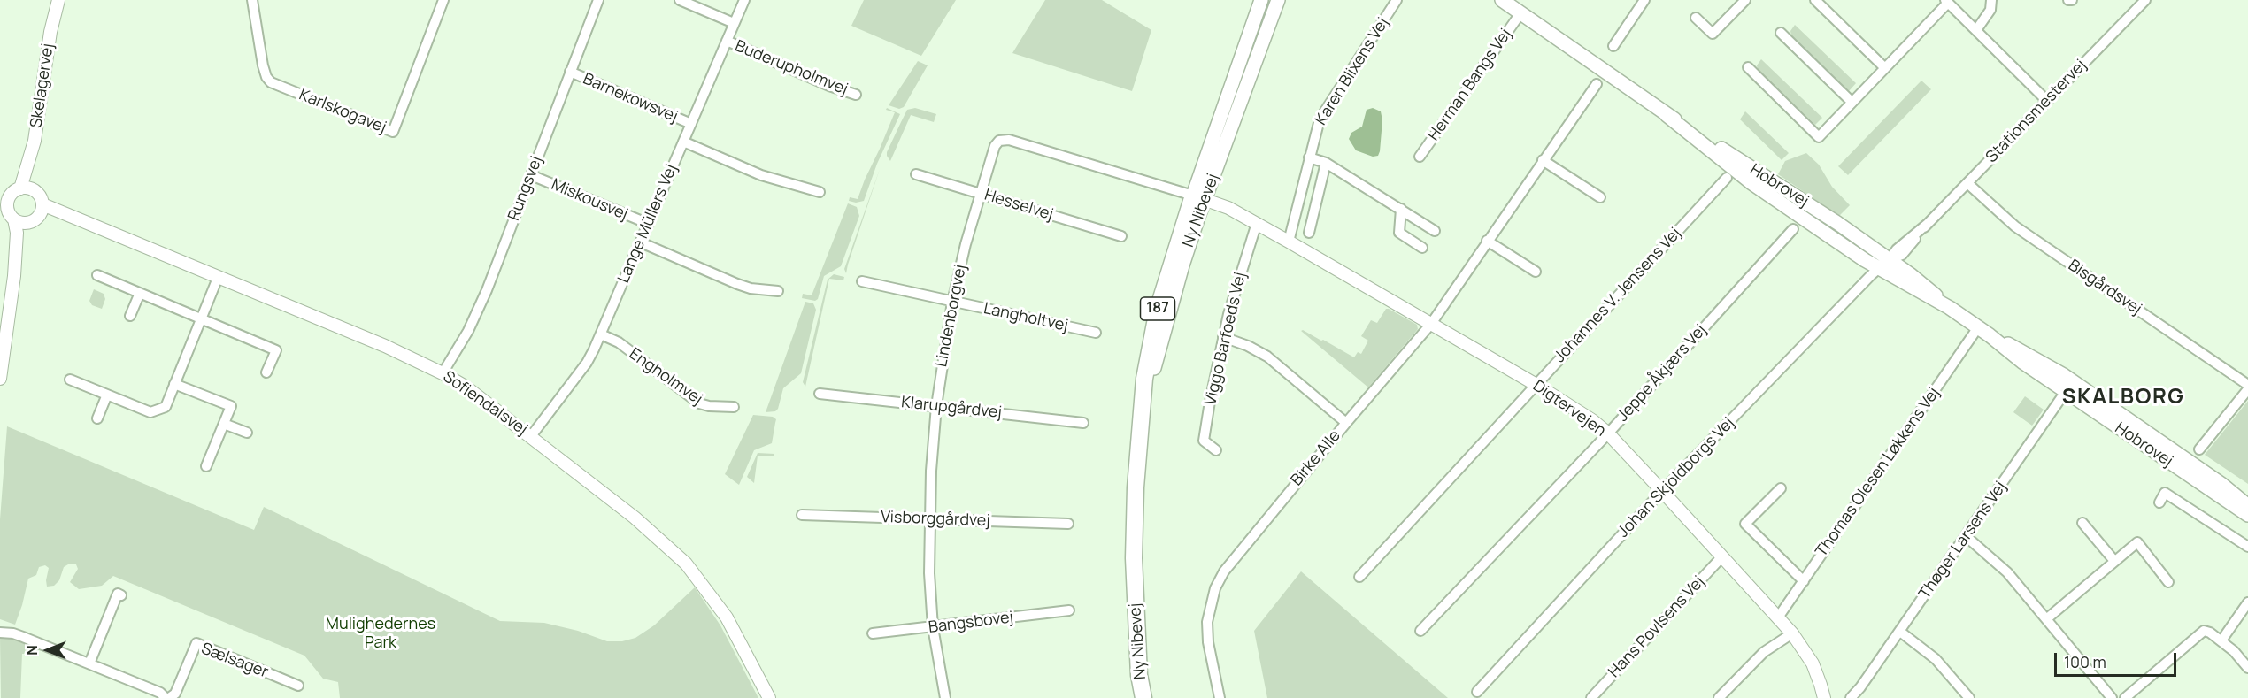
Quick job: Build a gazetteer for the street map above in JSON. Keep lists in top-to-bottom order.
{
  "streets": {
    "highway": ["Ny Nibevej", "187"],
    "main road": ["Hobrovej"],
    "street": [
      "Buderupholmvej",
      "Karen Blixens Vej",
      "Herman Bangs Vej",
      "Skelagervej",
      "Barnekowsvej",
      "Karlskogavej",
      "Stationsmestervej",
      "Rungsvej",
      "Miskousvej",
      "Hesselvej",
      "Lange Müllers Vej",
      "Bisgårdsvej",
      "Johannes V. Jensens Vej",
      "Lindenborgvej",
      "Langholtvej",
      "Viggo Barfoeds Vej",
      "Jeppe Åkjærs Vej",
      "Engholmvej",
      "Sofiendalsvej",
      "Klarupgårdvej",
      "Digtervejen",
      "Birke Alle",
      "Thomas Olesen Løkkens Vej",
      "Johan Skjoldborgs Vej",
      "Visborggårdvej",
      "Thøger Larsens Vej",
      "Bangsbovej",
      "Hans Povlsens Vej",
      "Sælsager"
    ]
  },
  "crossings": [
    ["Buderupholmvej", "Lange Müllers Vej"],
    ["Karen Blixens Vej", "Digtervejen"],
    ["Herman Bangs Vej", "Hobrovej"],
    ["Barnekowsvej", "Rungsvej"],
    ["Barnekowsvej", "Lange Müllers Vej"],
    ["Stationsmestervej", "Hobrovej"],
    ["Stationsmestervej", "Bisgårdsvej"],
    ["Stationsmestervej", "Johan Skjoldborgs Vej"],
    ["Hobrovej", "Thomas Olesen Løkkens Vej"],
    ["Hobrovej", "Johan Skjoldborgs Vej"],
    ["Hobrovej", "Thøger Larsens Vej"],
    ["Rungsvej", "Miskousvej"],
    ["Rungsvej", "Sofiendalsvej"],
    ["Miskousvej", "Lange Müllers Vej"],
    ["Hesselvej", "Lindenborgvej"],
    ["Ny Nibevej", "Lindenborgvej"],
    ["Ny Nibevej", "Digtervejen"],
    ["Lange Müllers Vej", "Engholmvej"],
    ["Lange Müllers Vej", "Sofiendalsvej"],
    ["Johannes V. Jensens Vej", "Digtervejen"],
    ["Lindenborgvej", "Langholtvej"],
    ["Lindenborgvej", "Klarupgårdvej"],
    ["Lindenborgvej", "Digtervejen"],
    ["Lindenborgvej", "Visborggårdvej"],
    ["Lindenborgvej", "Bangsbovej"],
    ["Viggo Barfoeds Vej", "Digtervejen"],
    ["Jeppe Åkjærs Vej", "Digtervejen"],
    ["Digtervejen", "Birke Alle"],
    ["Digtervejen", "Thomas Olesen Løkkens Vej"],
    ["Digtervejen", "Johan Skjoldborgs Vej"],
    ["Digtervejen", "Hans Povlsens Vej"]
  ],
  "districts": ["SKALBORG"],
  "parks": ["Mulighedernes Park"],
  "scale_bar": "100 m",
  "north": "left"
}
